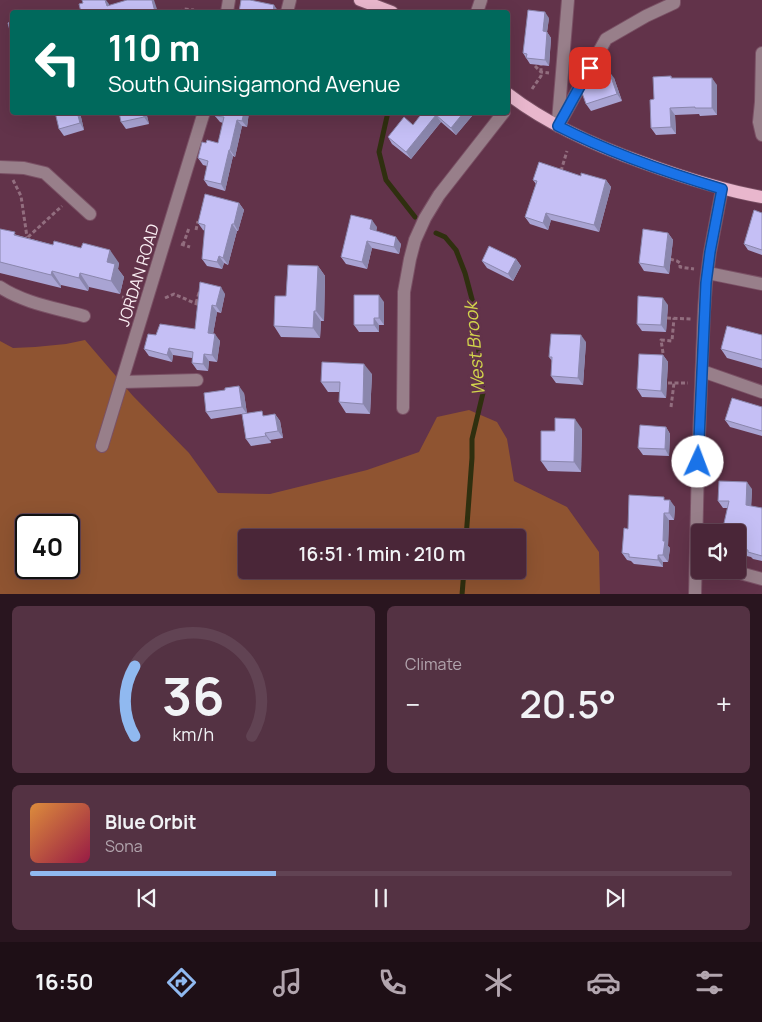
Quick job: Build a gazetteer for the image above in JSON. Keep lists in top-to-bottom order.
{
  "streets": {
    "street": ["JORDAN ROAD"]
  },
  "water": ["West Brook"],
  "page": {
    "turn": ["110 m", "South Quinsigamond Avenue"],
    "limit": "40",
    "trip": "16:51 · 1 min · 210 m",
    "tile": "Climate",
    "heat": ["−", "20.5°", "+"],
    "song": ["Blue Orbit", "Sona"],
    "tabs": "16:50",
    "gauge": ["36", "km/h"]
  }
}
